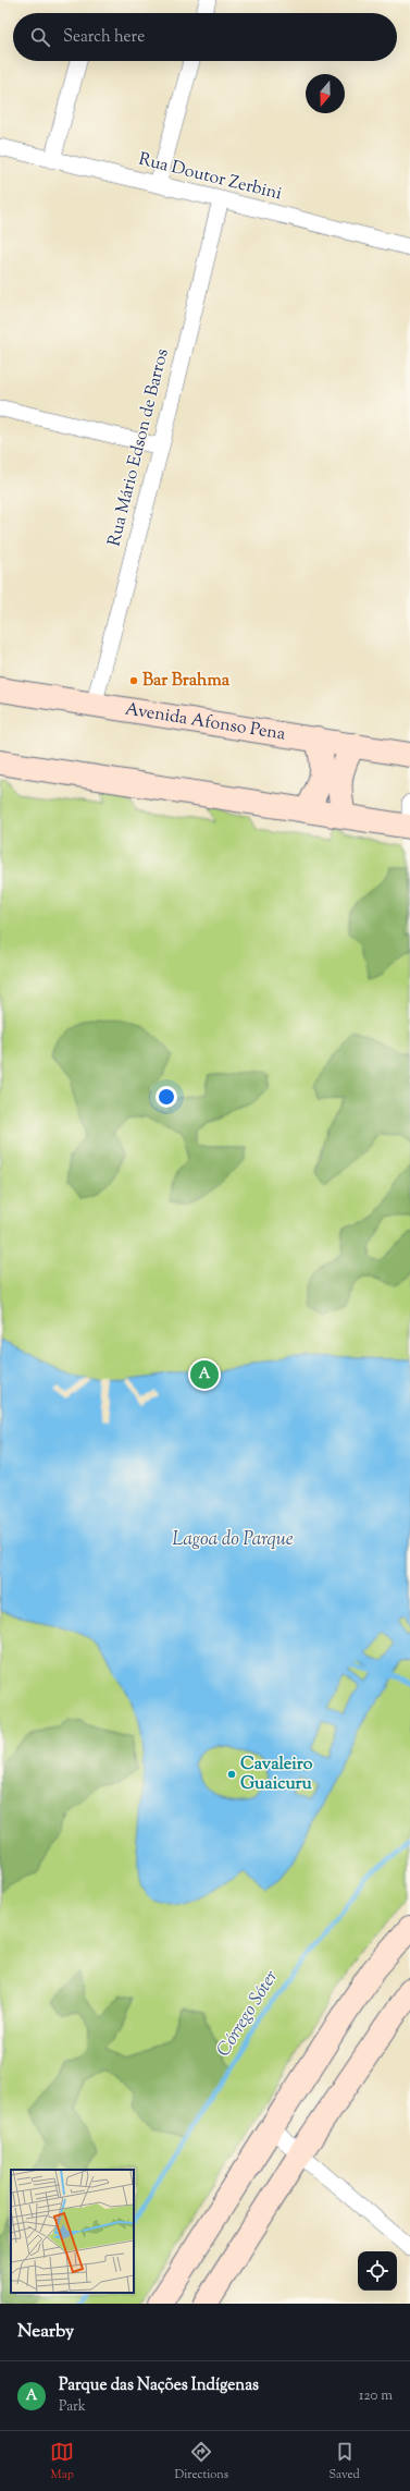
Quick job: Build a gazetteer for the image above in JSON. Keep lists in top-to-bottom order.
{
  "streets": {
    "main road": ["Avenida Afonso Pena"],
    "street": ["Rua Doutor Zerbini", "Rua Mário Edson de Barros"]
  },
  "crossings": [
    ["Rua Doutor Zerbini", "Rua Mário Edson de Barros"],
    ["Rua Mário Edson de Barros", "Avenida Afonso Pena"]
  ],
  "water": ["Lagoa do Parque", "Córrego Sóter"],
  "places": ["Bar Brahma", "Cavaleiro Guaicuru"],
  "north": "bottom",
  "page": {
    "search": "Search here",
    "pins": "A",
    "heading": "Nearby",
    "list": [
      {
        "mark": "A",
        "name": "Parque das Nações Indígenas",
        "note": "Park",
        "value": "120 m"
      }
    ],
    "nav": ["Map", "Directions", "Saved"]
  }
}
